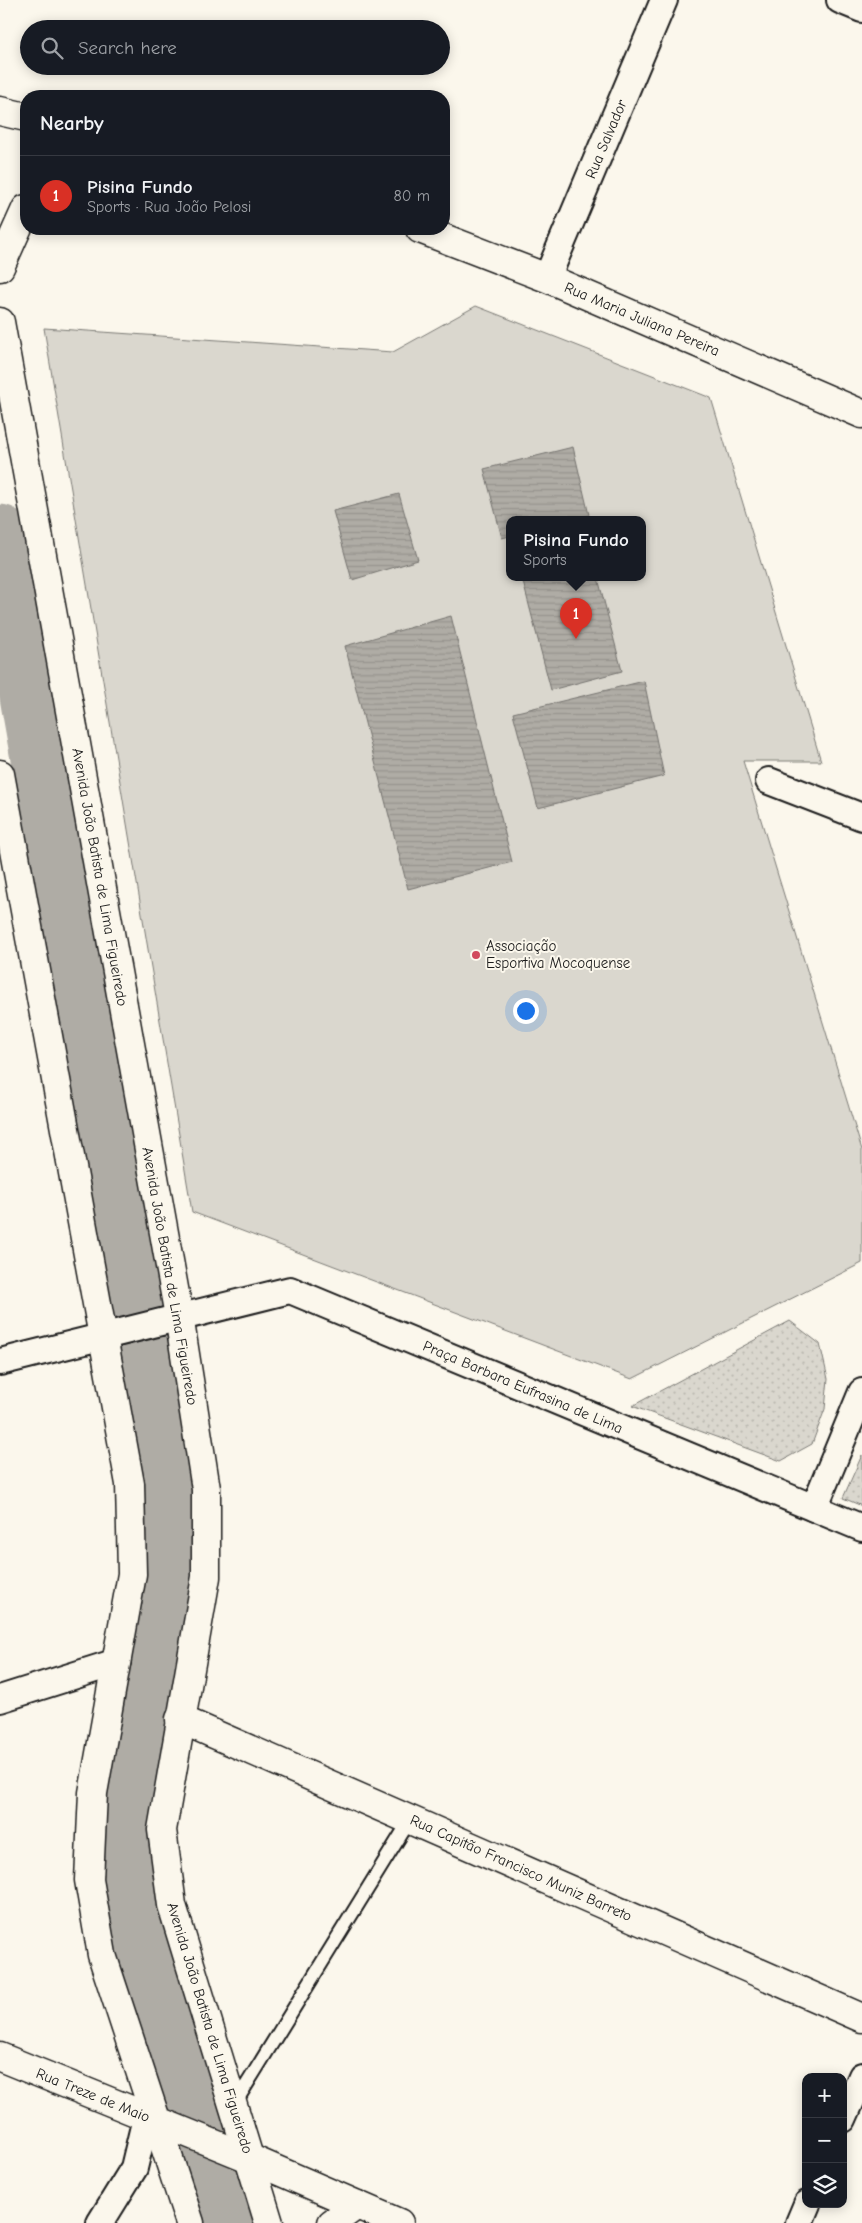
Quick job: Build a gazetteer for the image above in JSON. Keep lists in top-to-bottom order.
{
  "streets": {
    "main road": [
      "Rua Maria Juliana Pereira",
      "Avenida João Batista de Lima Figueiredo",
      "Rua Capitão Francisco Muniz Barreto",
      "Rua Treze de Maio"
    ],
    "street": ["Rua Salvador", "Praça Barbara Eufrasina de Lima"]
  },
  "crossings": [
    ["Rua Salvador", "Rua Maria Juliana Pereira"],
    ["Avenida João Batista de Lima Figueiredo", "Praça Barbara Eufrasina de Lima"],
    ["Avenida João Batista de Lima Figueiredo", "Rua Capitão Francisco Muniz Barreto"],
    ["Avenida João Batista de Lima Figueiredo", "Rua Treze de Maio"]
  ],
  "places": ["Associação Esportiva Mocoquense"],
  "page": {
    "search": "Search here",
    "heading": "Nearby",
    "list": [
      {
        "mark": "1",
        "name": "Pisina Fundo",
        "note": "Sports · Rua João Pelosi",
        "value": "80 m"
      }
    ],
    "popup": ["Pisina Fundo", "Sports"],
    "pins": "1",
    "map_buttons": ["+", "−"]
  }
}
